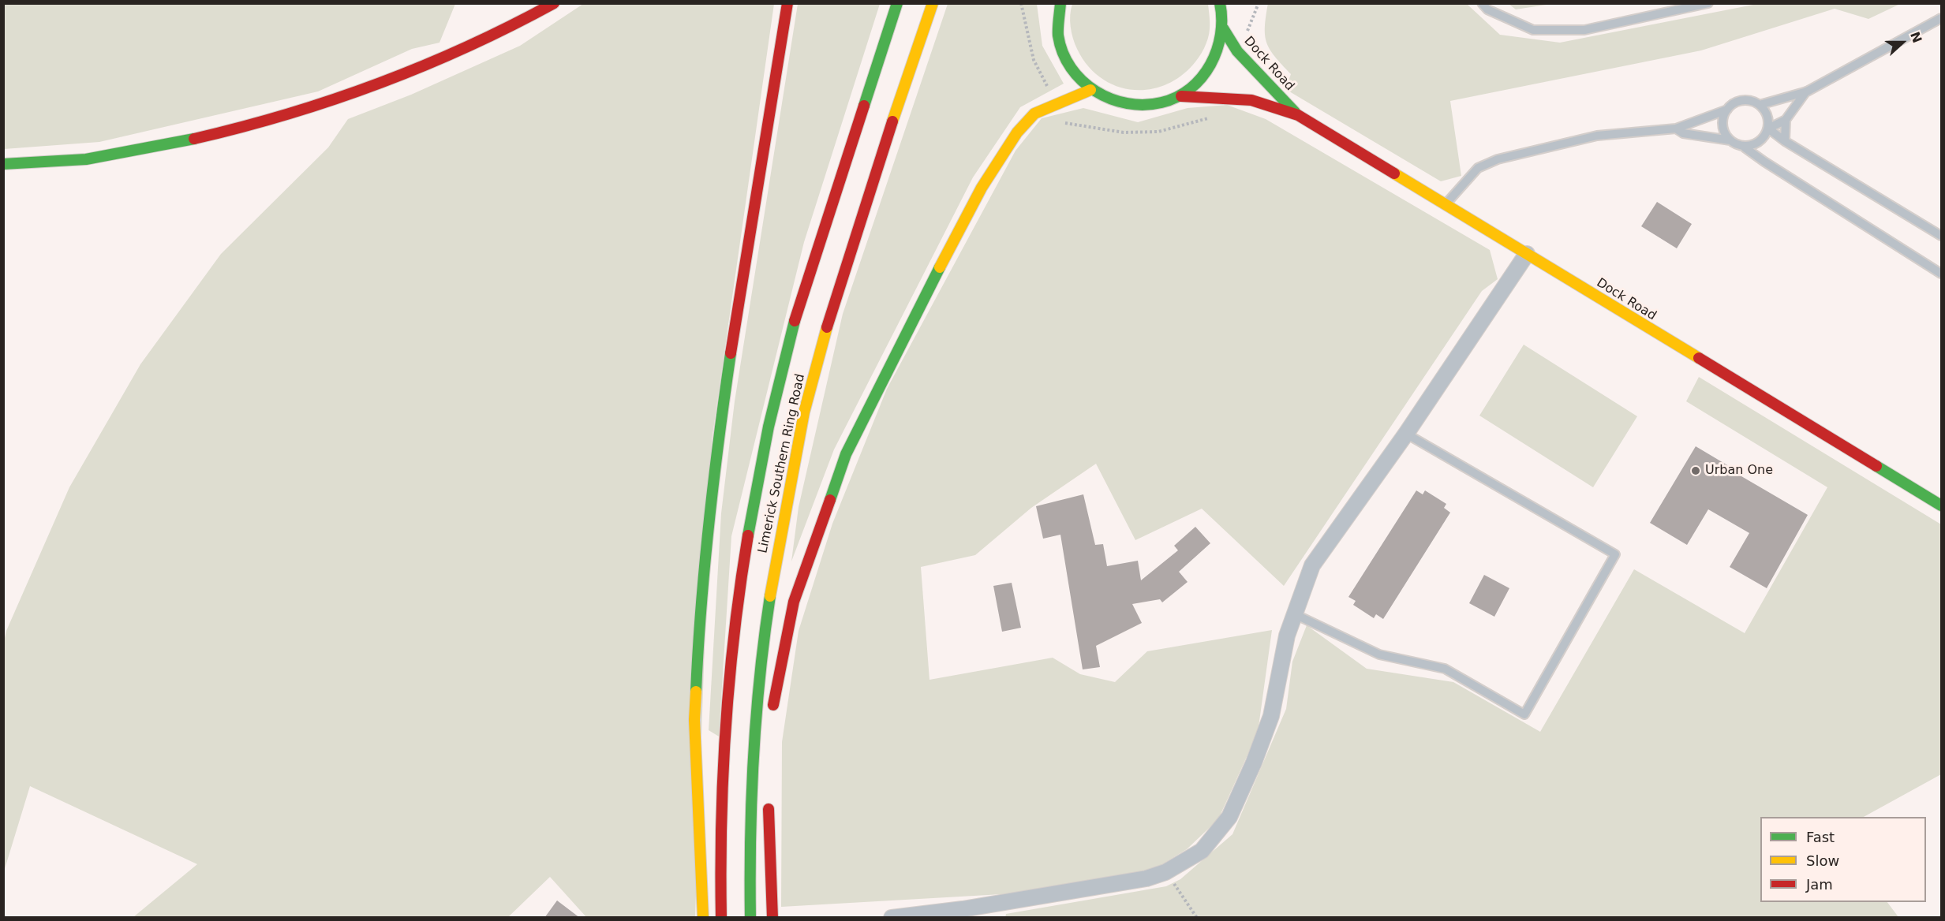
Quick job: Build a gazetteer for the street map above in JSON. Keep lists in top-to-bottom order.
{
  "streets": {
    "main road": ["Dock Road", "Limerick Southern Ring Road"]
  },
  "places": ["Urban One"],
  "legend": ["Fast", "Slow", "Jam"],
  "north": "right"
}
